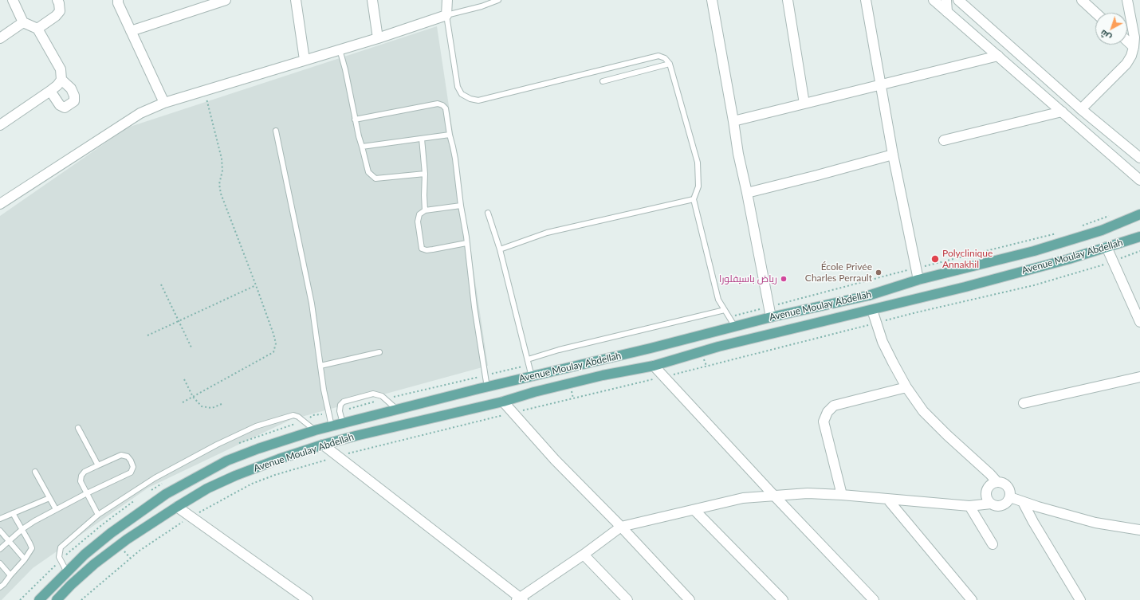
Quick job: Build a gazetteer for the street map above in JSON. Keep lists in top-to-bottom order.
{
  "streets": {
    "main road": ["Avenue Moulay Abdellah"]
  },
  "places": ["Polyclinique Annakhil", "École Privée Charles Perrault", "رياض باسيفلورا"],
  "north": "bottom left"
}
